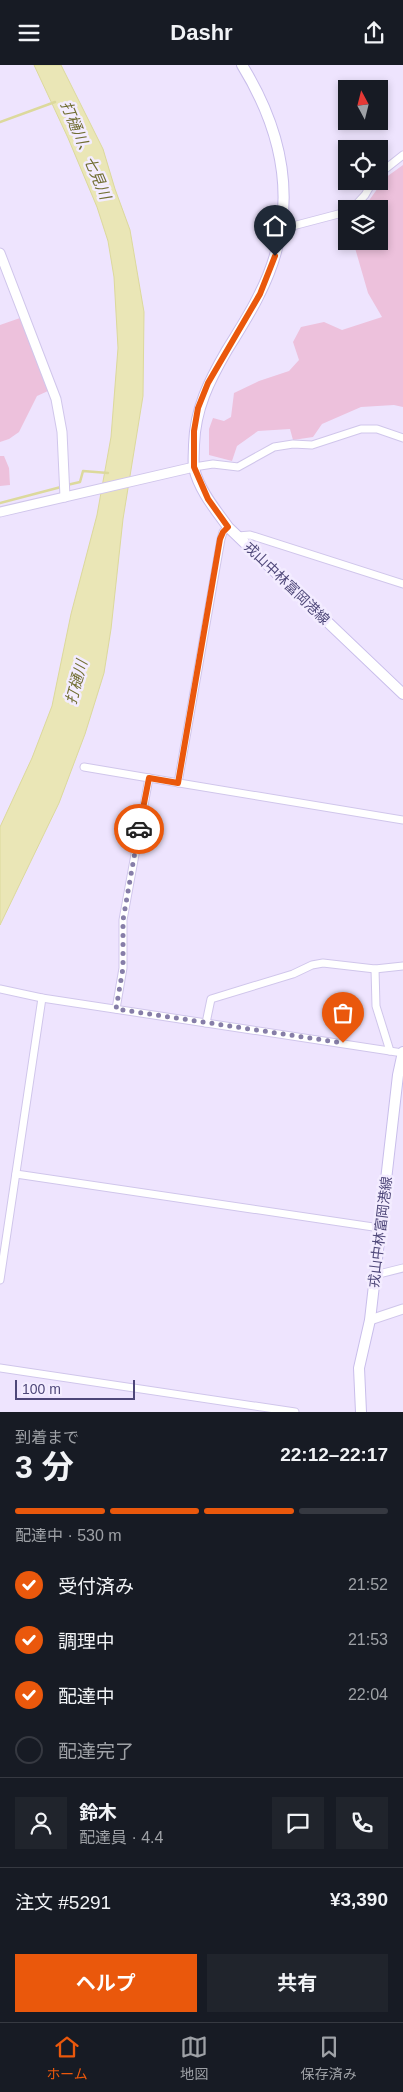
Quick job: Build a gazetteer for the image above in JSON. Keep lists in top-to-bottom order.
{
  "streets": {
    "main road": ["戎山中林富岡港線"]
  },
  "water": ["打樋川、七見川", "打樋川"],
  "scale_bar": "100 m",
  "north": "top",
  "page": {
    "header": "Dashr",
    "scale": "100 m",
    "heading": ["3 分", "到着まで", "22:12–22:17"],
    "panel": [
      "鈴木",
      "配達員 · 4.4",
      "注文 #5291",
      "¥3,390"
    ],
    "bar": "配達中 · 530 m",
    "list": [
      ["受付済み", "21:52"],
      ["調理中", "21:53"],
      ["配達中", "22:04"],
      "配達完了"
    ],
    "buttons": ["ヘルプ", "共有"],
    "tabs": ["ホーム", "地図", "保存済み"]
  }
}
